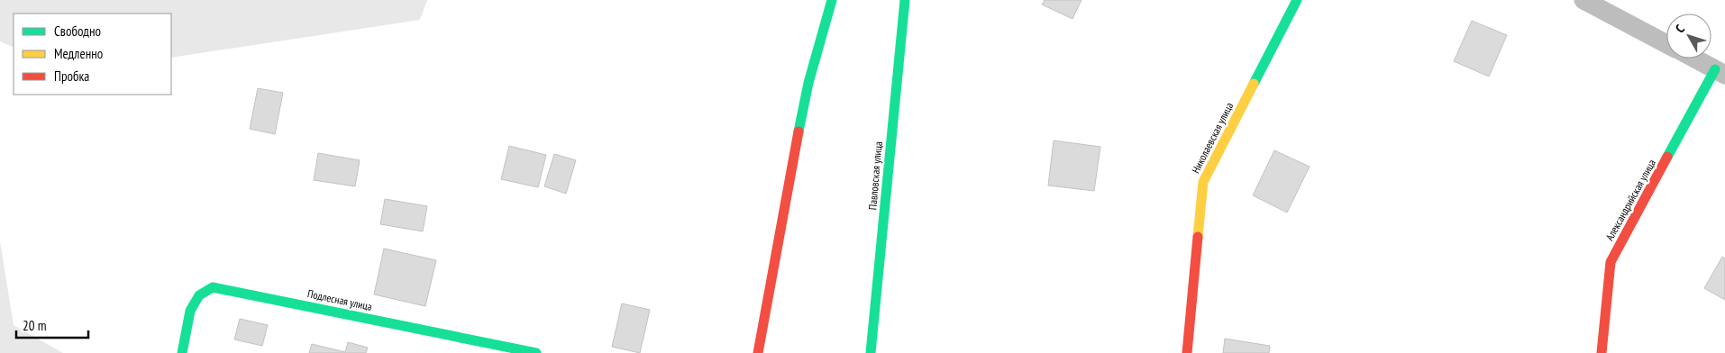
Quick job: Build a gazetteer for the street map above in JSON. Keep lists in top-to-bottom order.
{
  "streets": {
    "street": [
      "Николаевская улица",
      "Павловская улица",
      "Александрийская улица",
      "Подлесная улица"
    ]
  },
  "legend": ["Свободно", "Медленно", "Пробка"],
  "scale_bar": "20 m",
  "north": "top left"
}
